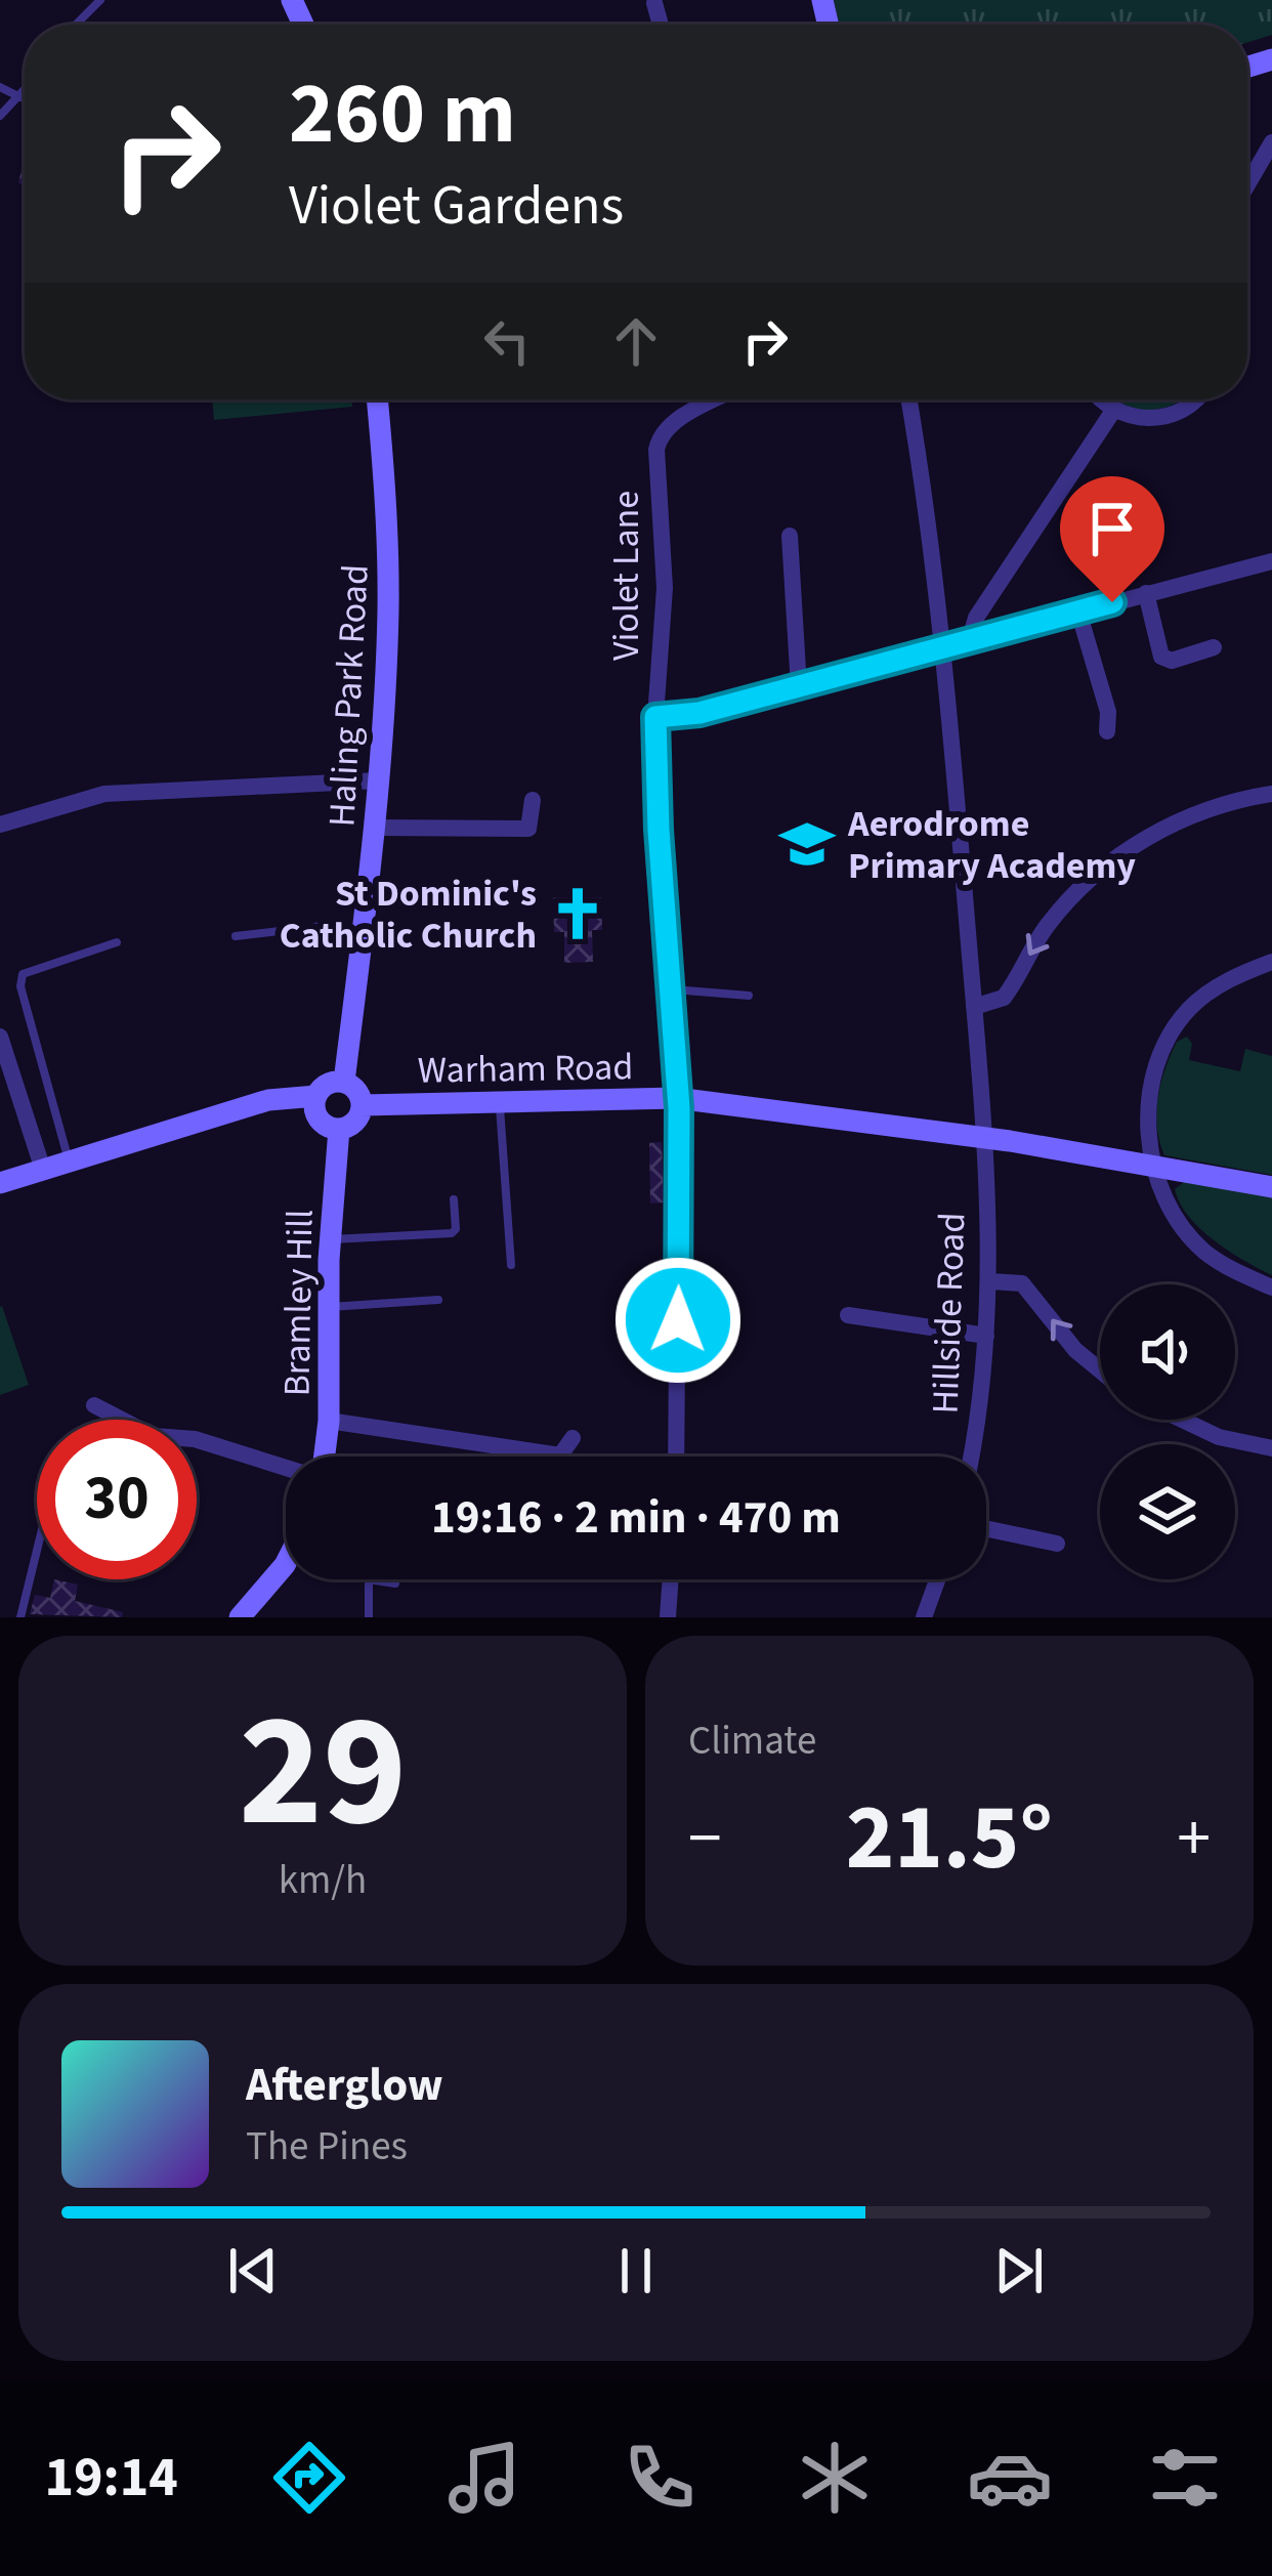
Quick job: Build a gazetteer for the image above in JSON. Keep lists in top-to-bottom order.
{
  "streets": {
    "main road": ["Haling Park Road", "Warham Road", "Bramley Hill"],
    "street": ["Violet Lane", "Hillside Road"]
  },
  "crossings": [
    ["Violet Lane", "Warham Road"],
    ["Haling Park Road", "Warham Road"],
    ["Haling Park Road", "Bramley Hill"],
    ["Warham Road", "Bramley Hill"],
    ["Warham Road", "Hillside Road"]
  ],
  "places": {
    "school or university": ["Aerodrome Primary Academy"],
    "church": ["St Dominic's Catholic Church"]
  },
  "page": {
    "turn": ["260 m", "Violet Gardens"],
    "limit": "30",
    "trip": "19:16 · 2 min · 470 m",
    "tile": [
      ["29", "km/h"],
      "Climate"
    ],
    "heat": ["−", "21.5°", "+"],
    "song": ["Afterglow", "The Pines"],
    "tabs": "19:14"
  }
}
